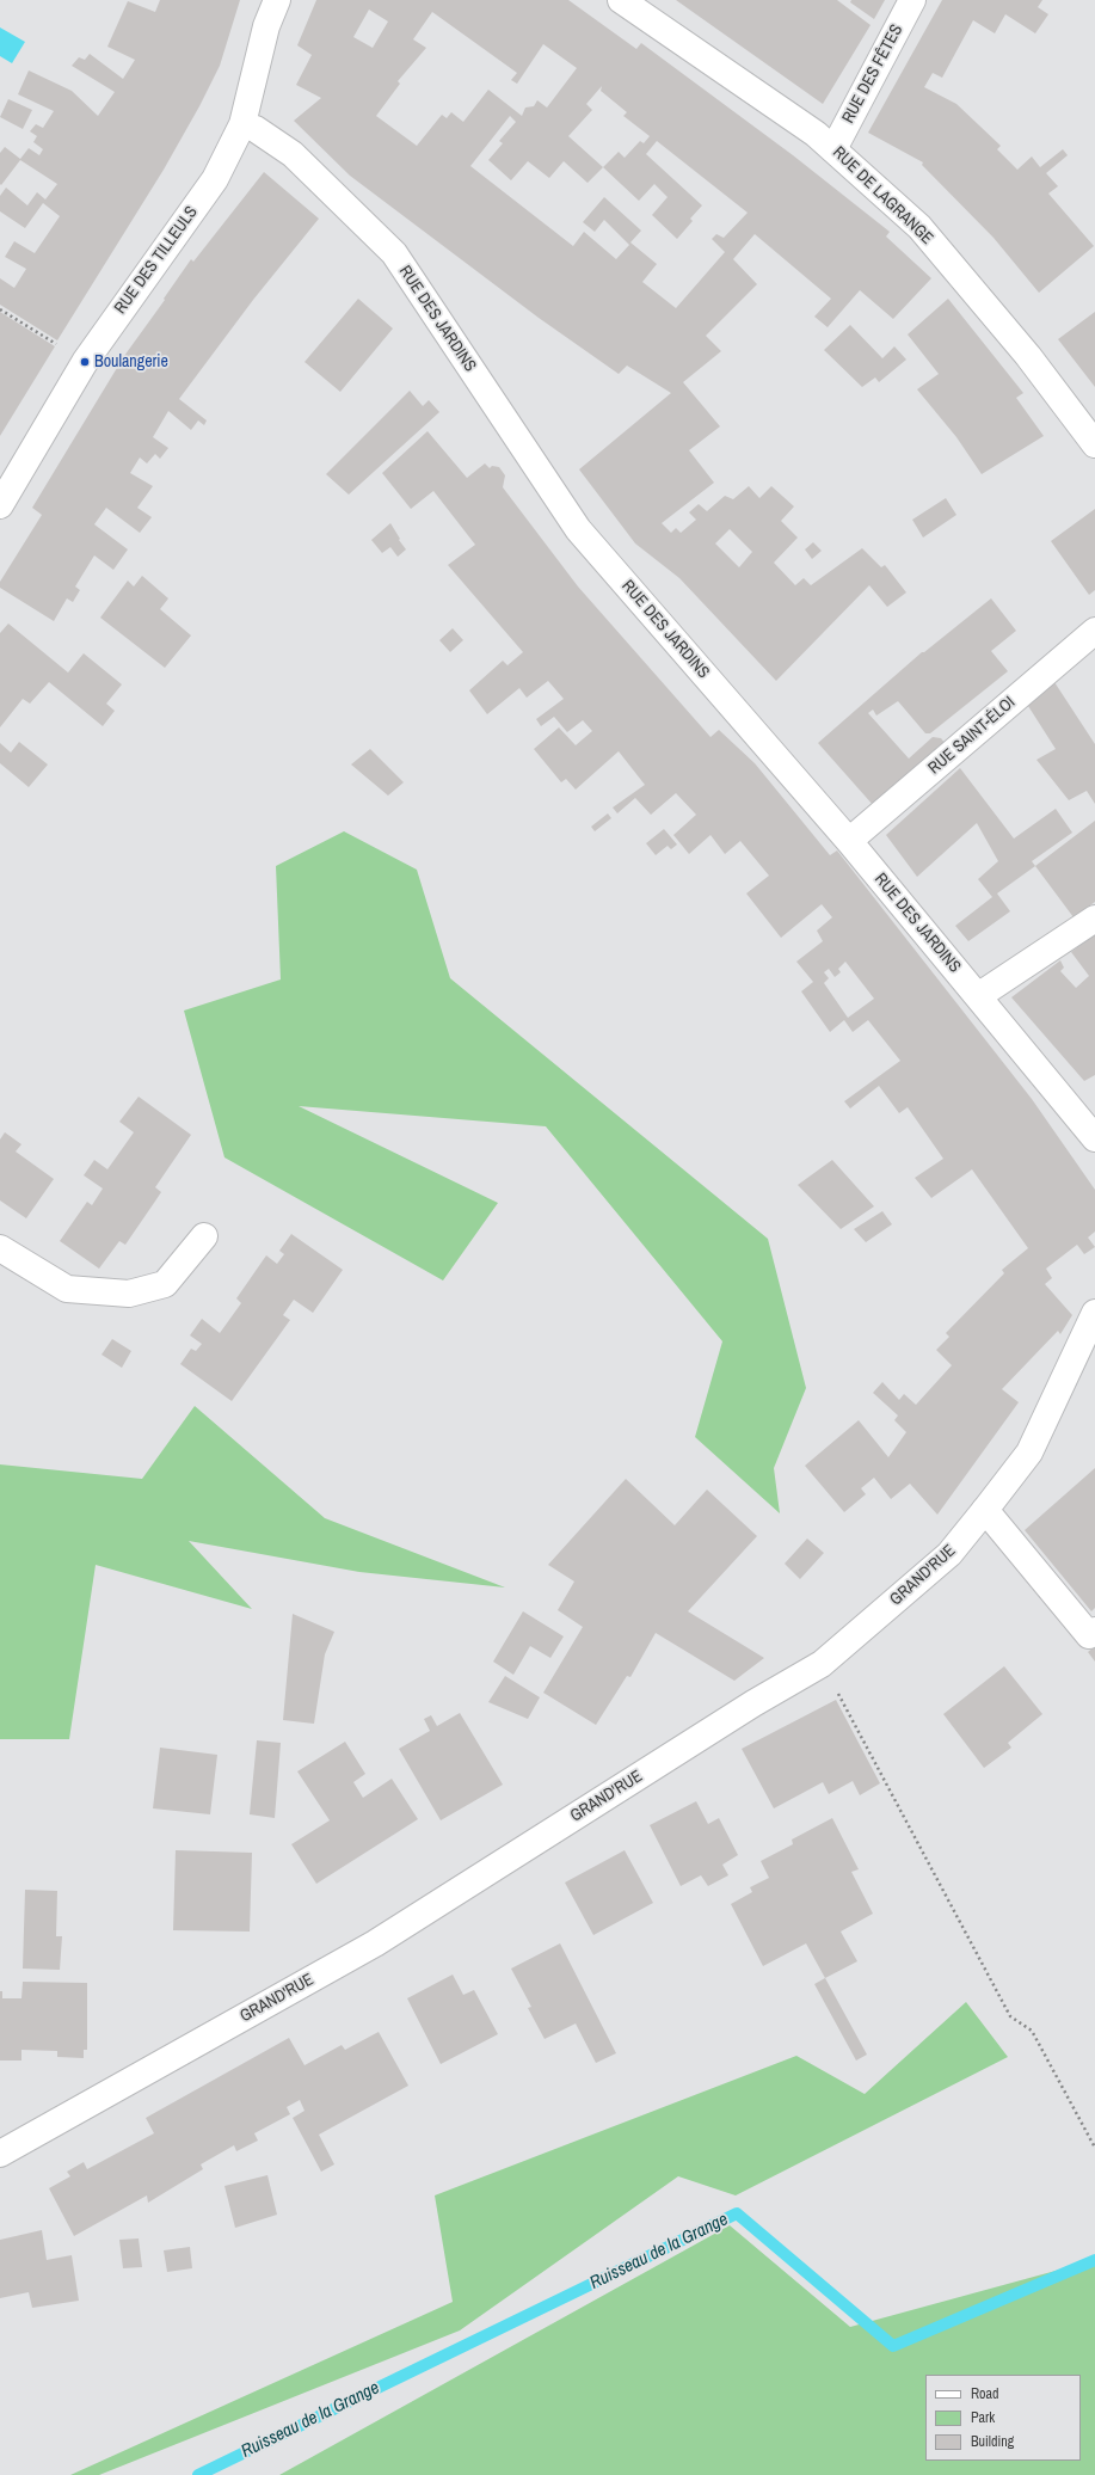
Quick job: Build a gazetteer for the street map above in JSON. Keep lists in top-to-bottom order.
{
  "streets": {
    "street": [
      "RUE DES FÊTES",
      "RUE DE LAGRANGE",
      "RUE DES TILLEULS",
      "RUE DES JARDINS",
      "RUE SAINT-ÉLOI",
      "GRAND'RUE"
    ]
  },
  "crossings": [
    ["RUE DES FÊTES", "RUE DE LAGRANGE"],
    ["RUE DES TILLEULS", "RUE DES JARDINS"],
    ["RUE DES JARDINS", "RUE SAINT-ÉLOI"]
  ],
  "water": ["Ruisseau de la Grange"],
  "places": ["Boulangerie"],
  "legend": ["Road", "Park", "Building"]
}
